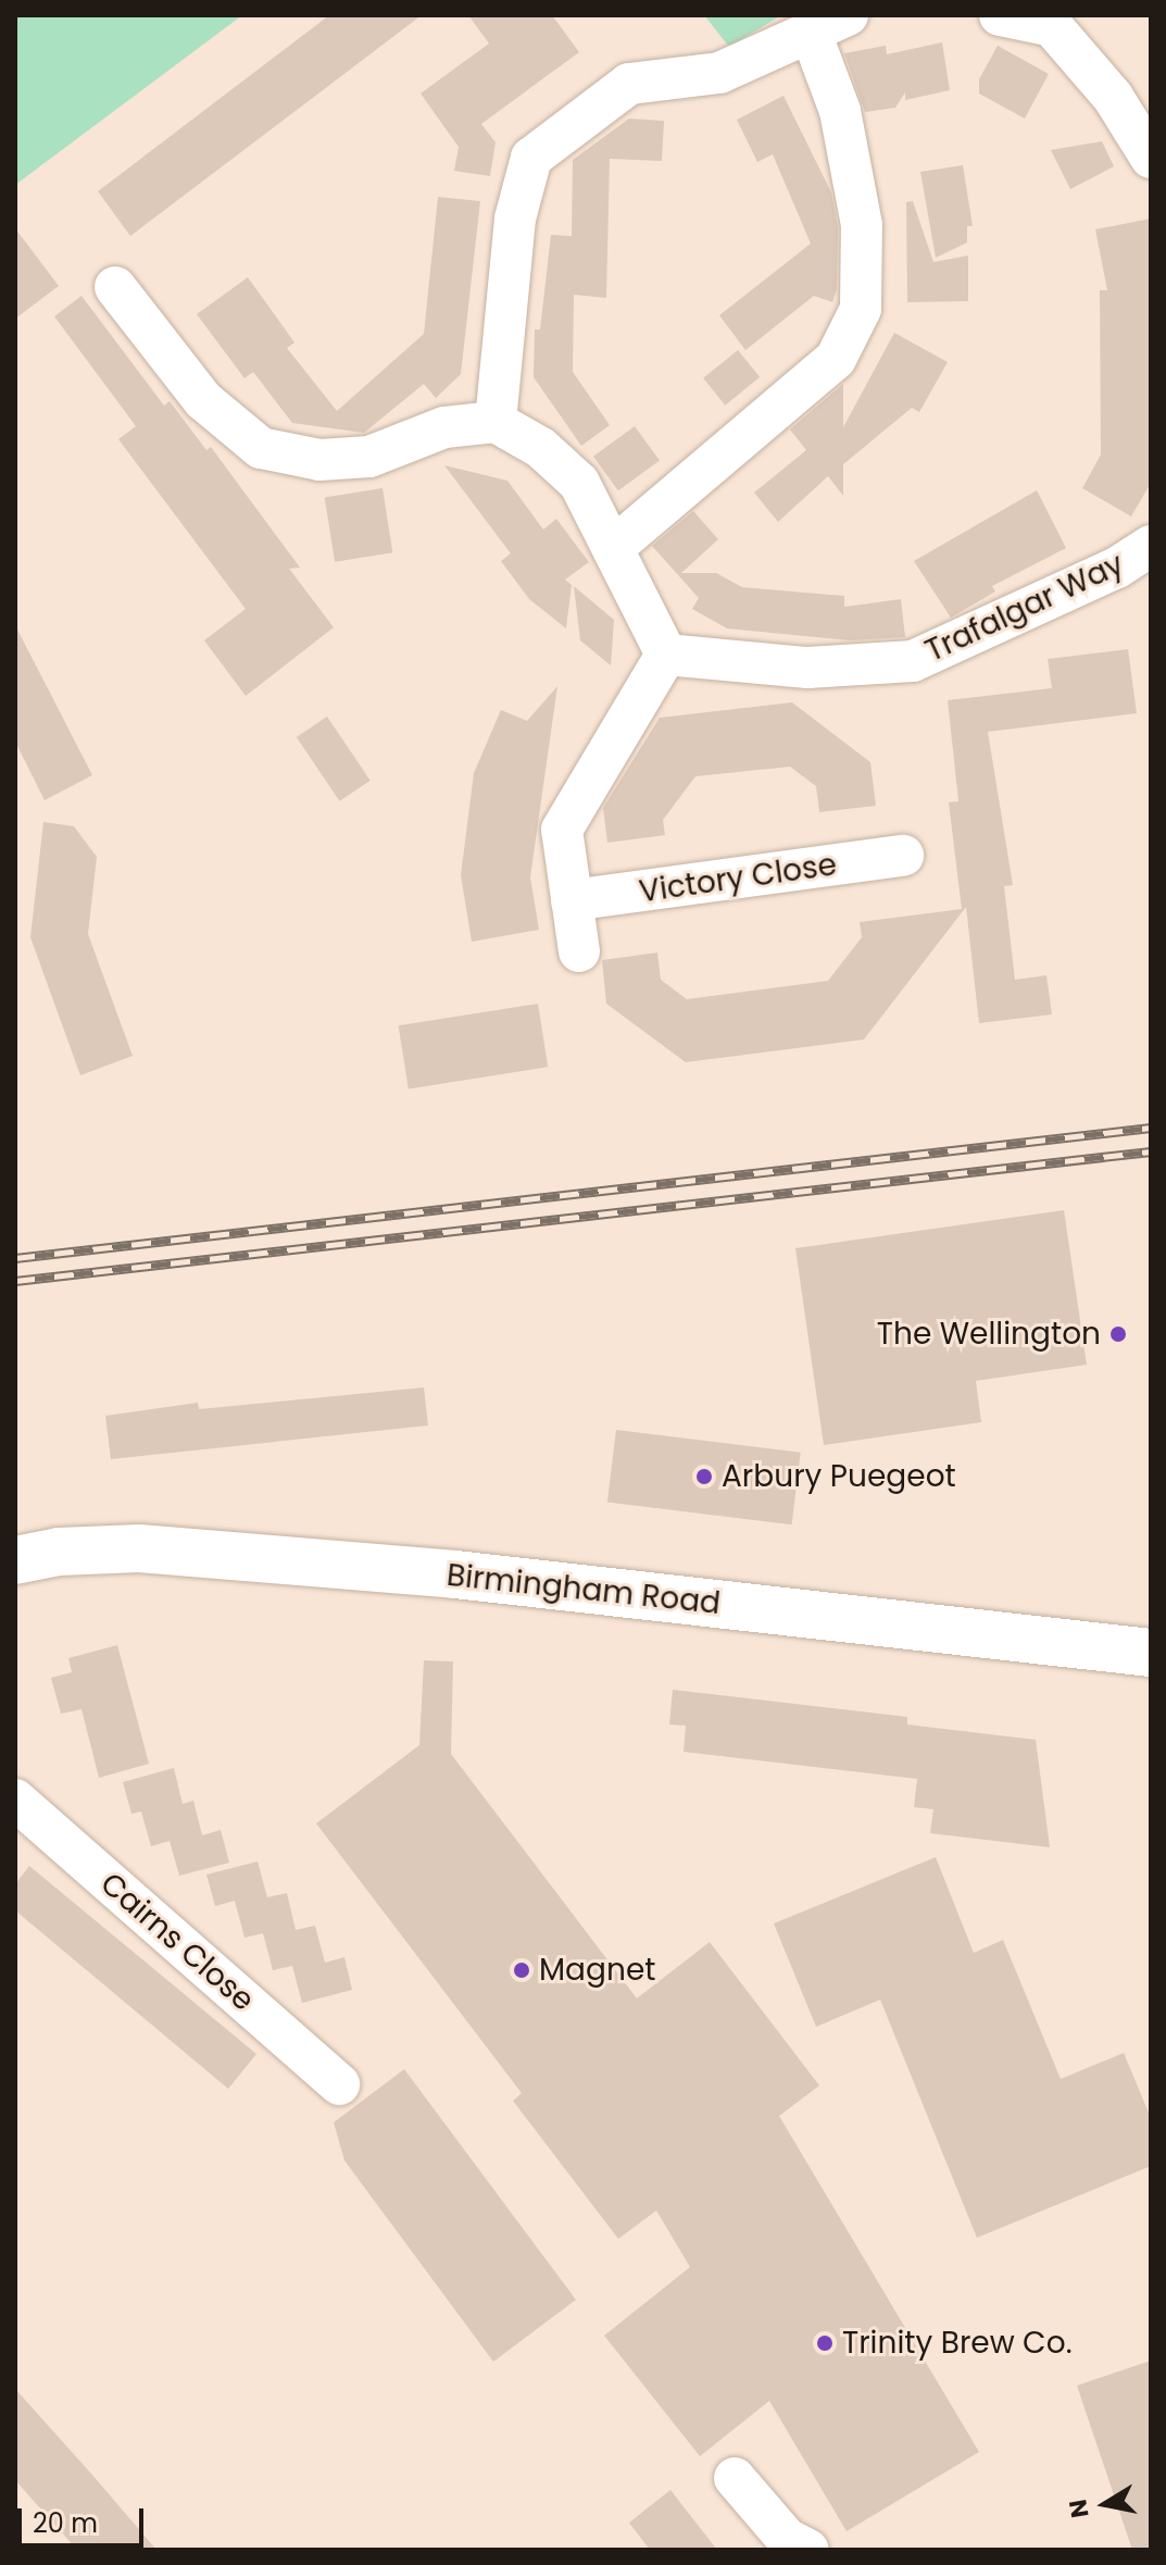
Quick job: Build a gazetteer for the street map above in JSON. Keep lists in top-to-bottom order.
{
  "streets": {
    "street": [
      "Trafalgar Way",
      "Victory Close",
      "Birmingham Road",
      "Cairns Close"
    ]
  },
  "places": [
    "The Wellington",
    "Arbury Puegeot",
    "Magnet",
    "Trinity Brew Co."
  ],
  "scale_bar": "20 m",
  "north": "left"
}
